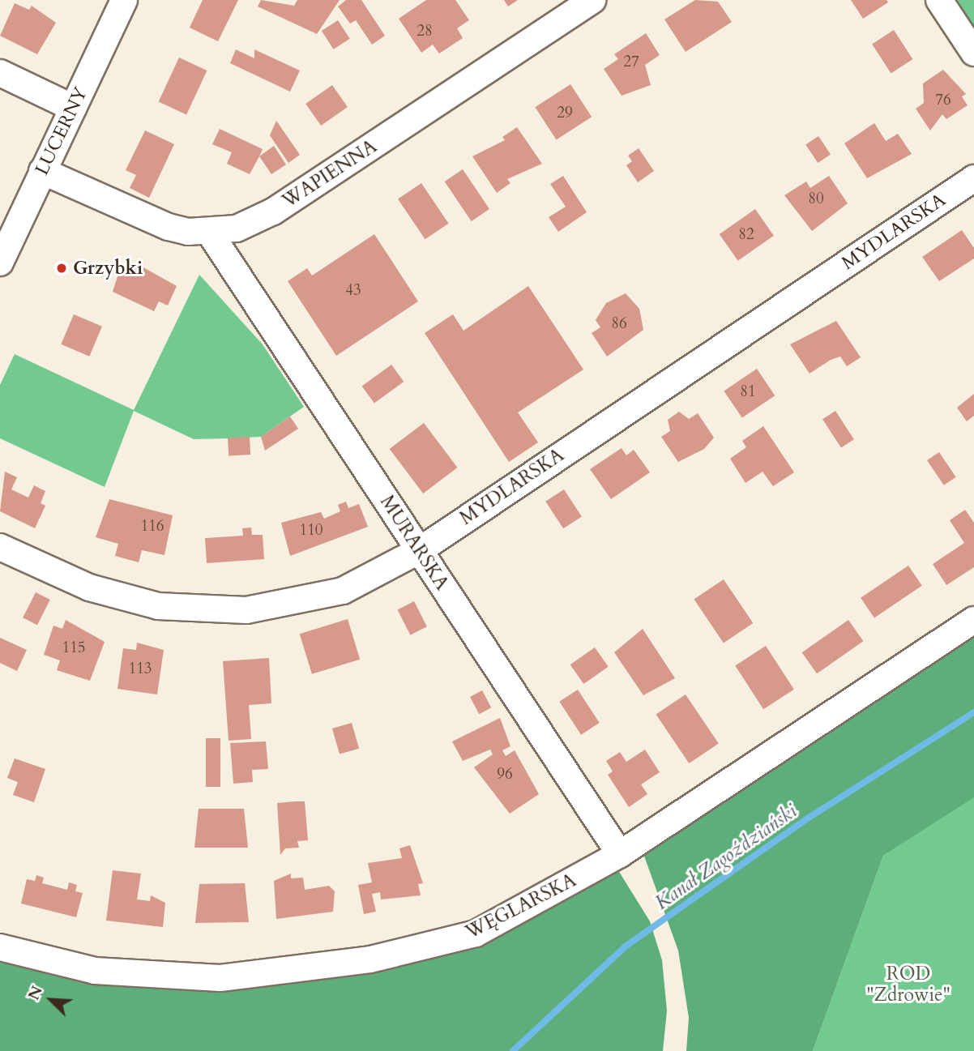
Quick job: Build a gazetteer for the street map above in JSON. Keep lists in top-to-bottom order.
{
  "streets": {
    "street": [
      "LUCERNY",
      "WAPIENNA",
      "MYDLARSKA",
      "MURARSKA",
      "WĘGLARSKA"
    ]
  },
  "crossings": [
    ["LUCERNY", "WAPIENNA"],
    ["WAPIENNA", "MURARSKA"],
    ["MYDLARSKA", "MURARSKA"],
    ["MURARSKA", "WĘGLARSKA"]
  ],
  "water": ["Kanał Zagoździański"],
  "parks": ["ROD \"Zdrowie\""],
  "places": ["Grzybki"],
  "house_numbers": [
    "28",
    "27",
    "76",
    "29",
    "80",
    "82",
    "43",
    "86",
    "81",
    "116",
    "110",
    "115",
    "113",
    "96"
  ],
  "north": "top left"
}
